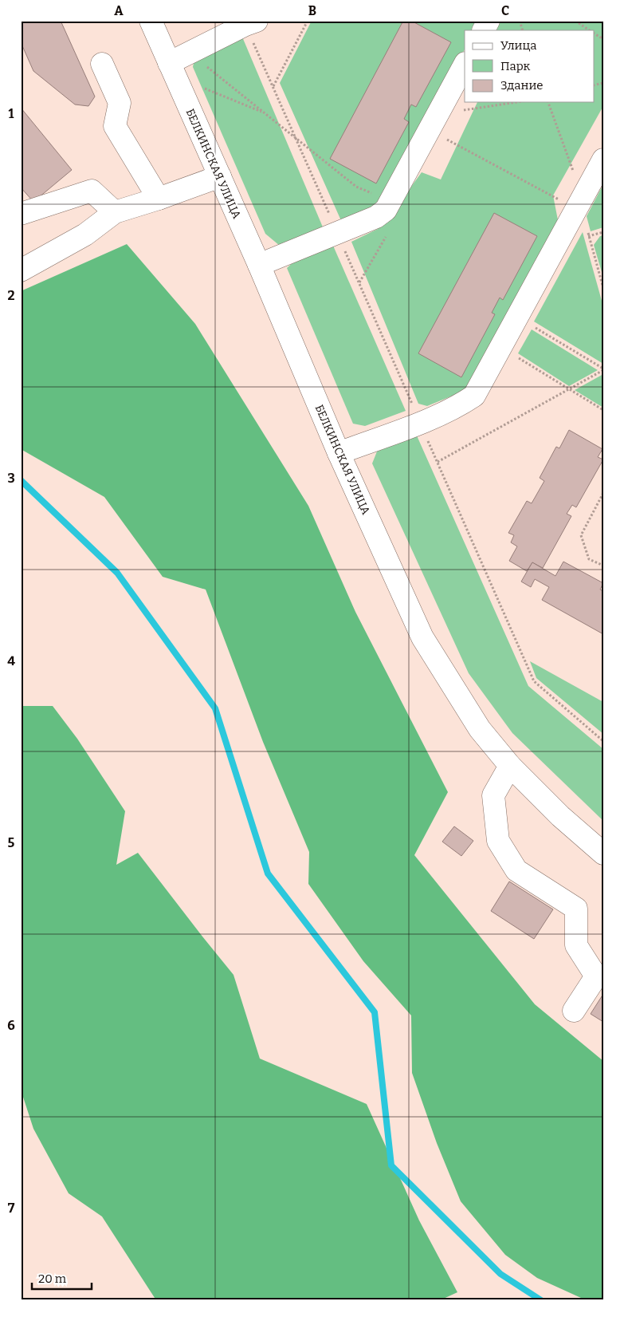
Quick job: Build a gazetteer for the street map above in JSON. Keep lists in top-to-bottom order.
{
  "streets": {
    "main road": ["БЕЛКИНСКАЯ УЛИЦА"]
  },
  "legend": ["Улица", "Парк", "Здание"],
  "scale_bar": "20 m",
  "grid": {
    "columns": ["A", "B", "C"],
    "rows": [
      "1",
      "2",
      "3",
      "4",
      "5",
      "6",
      "7"
    ]
  }
}
